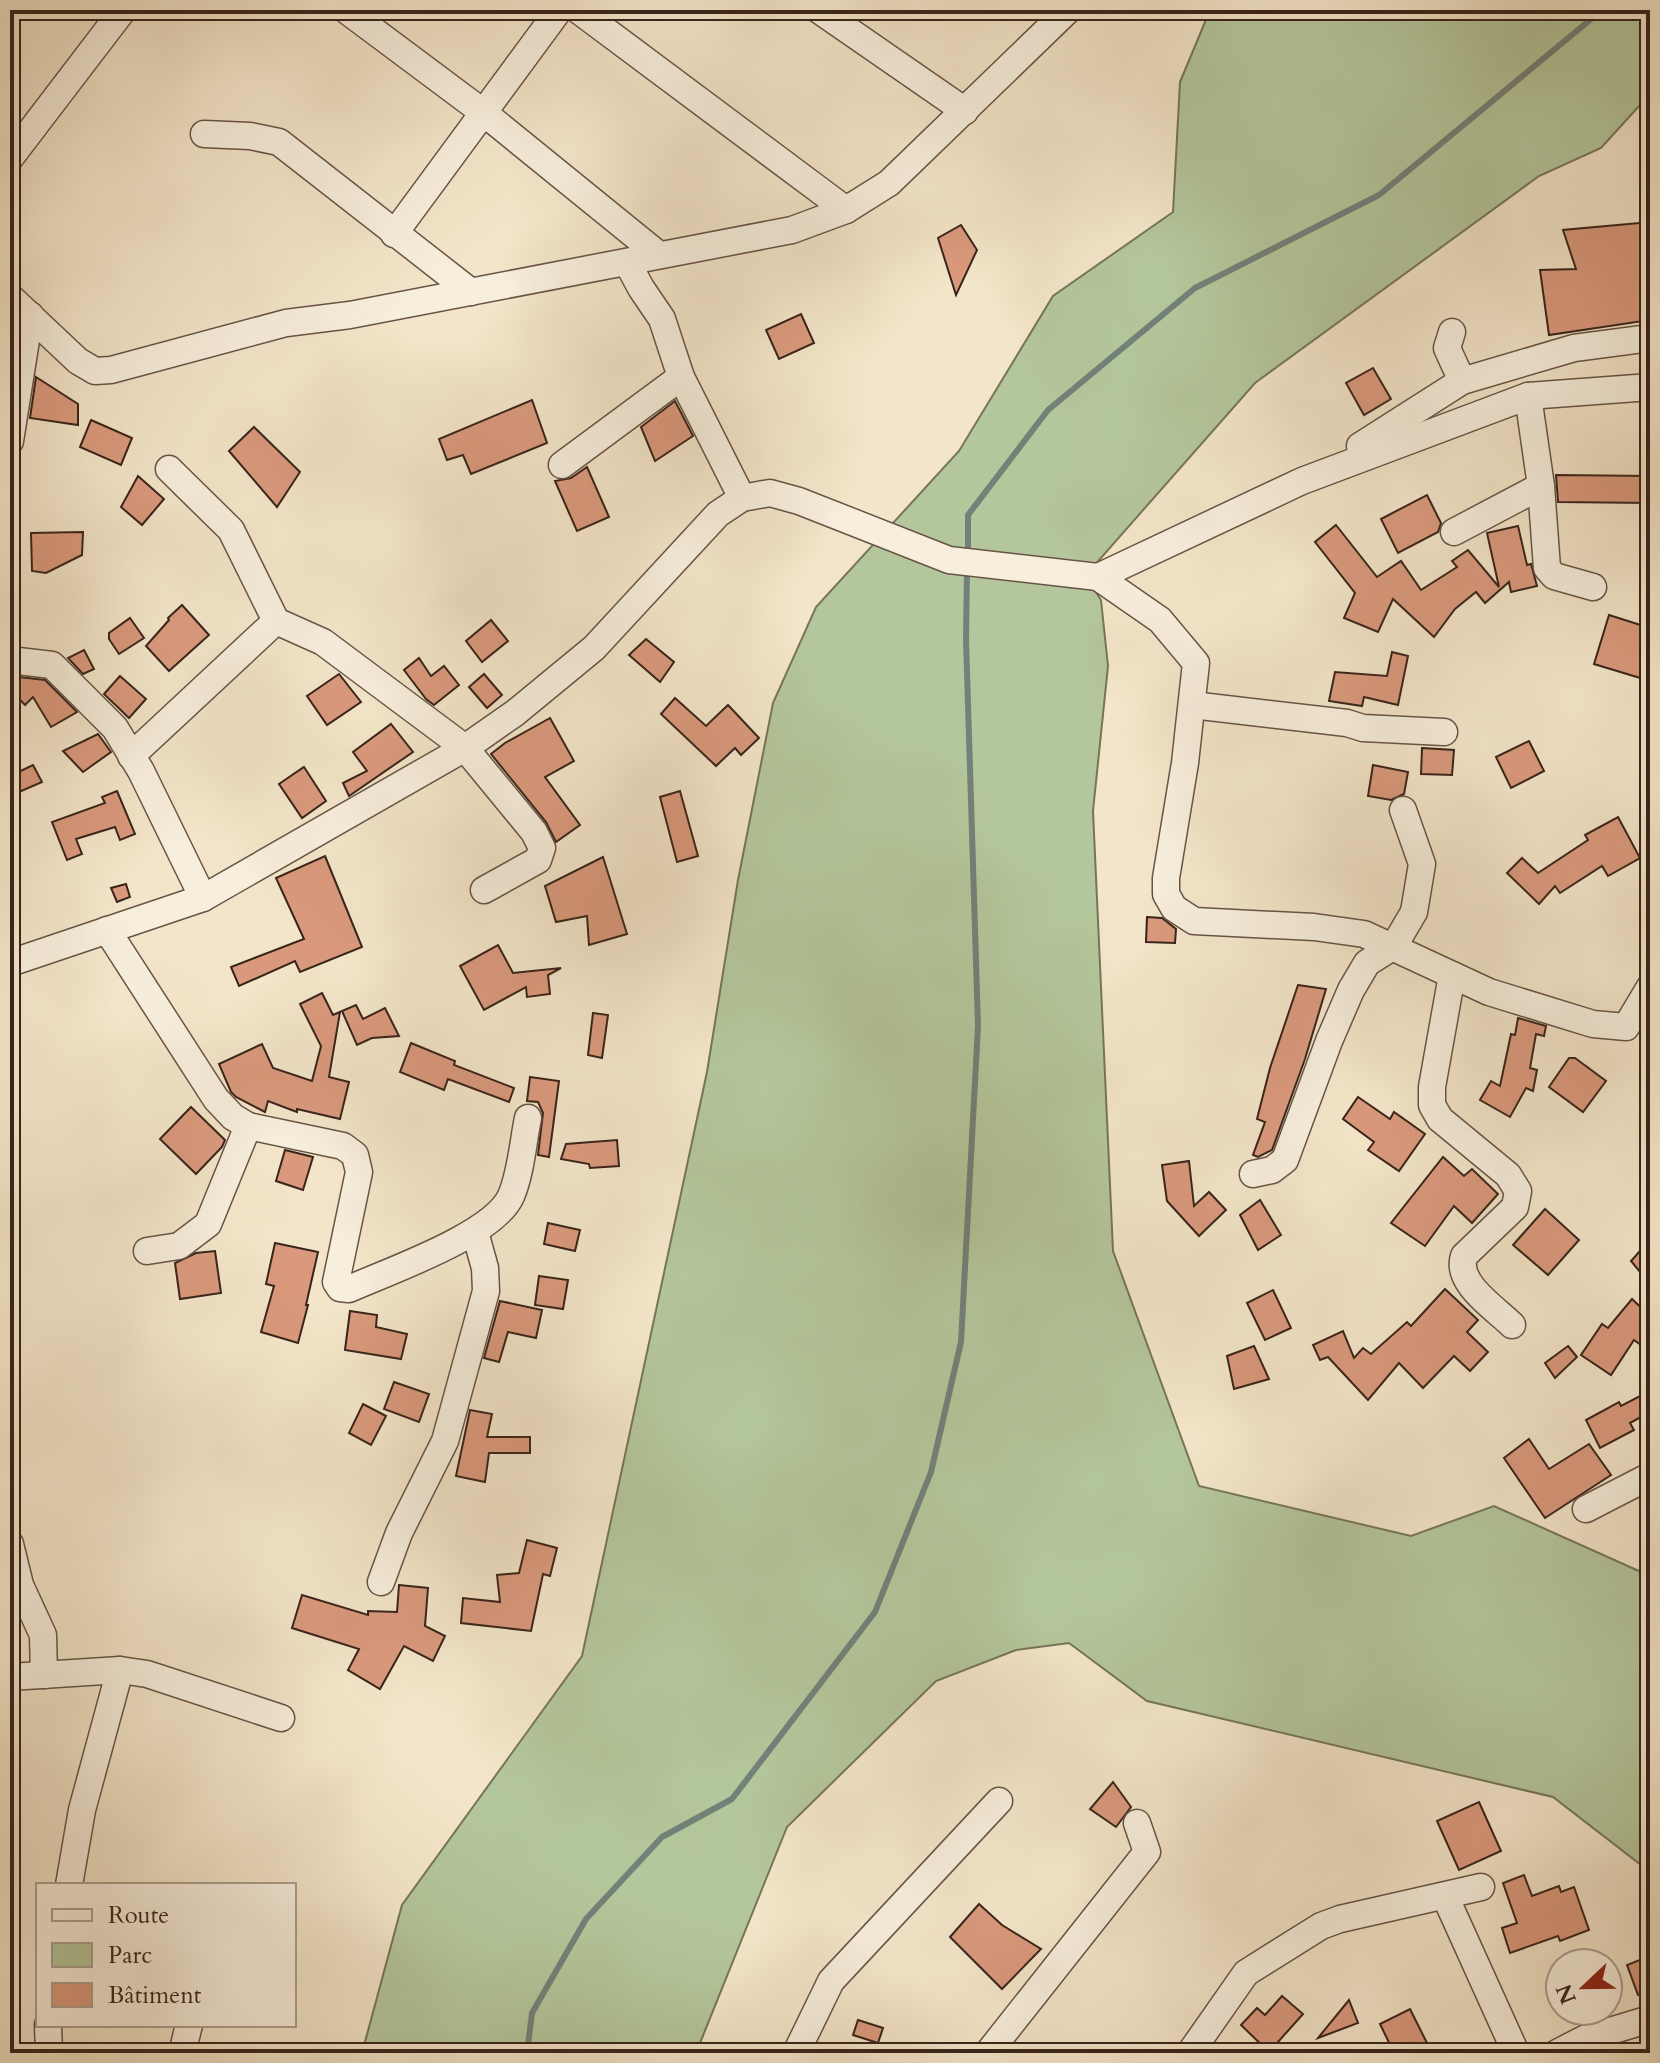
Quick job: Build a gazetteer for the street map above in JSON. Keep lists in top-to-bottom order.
{
  "legend": ["Route", "Parc", "Bâtiment"],
  "north": "left"
}
